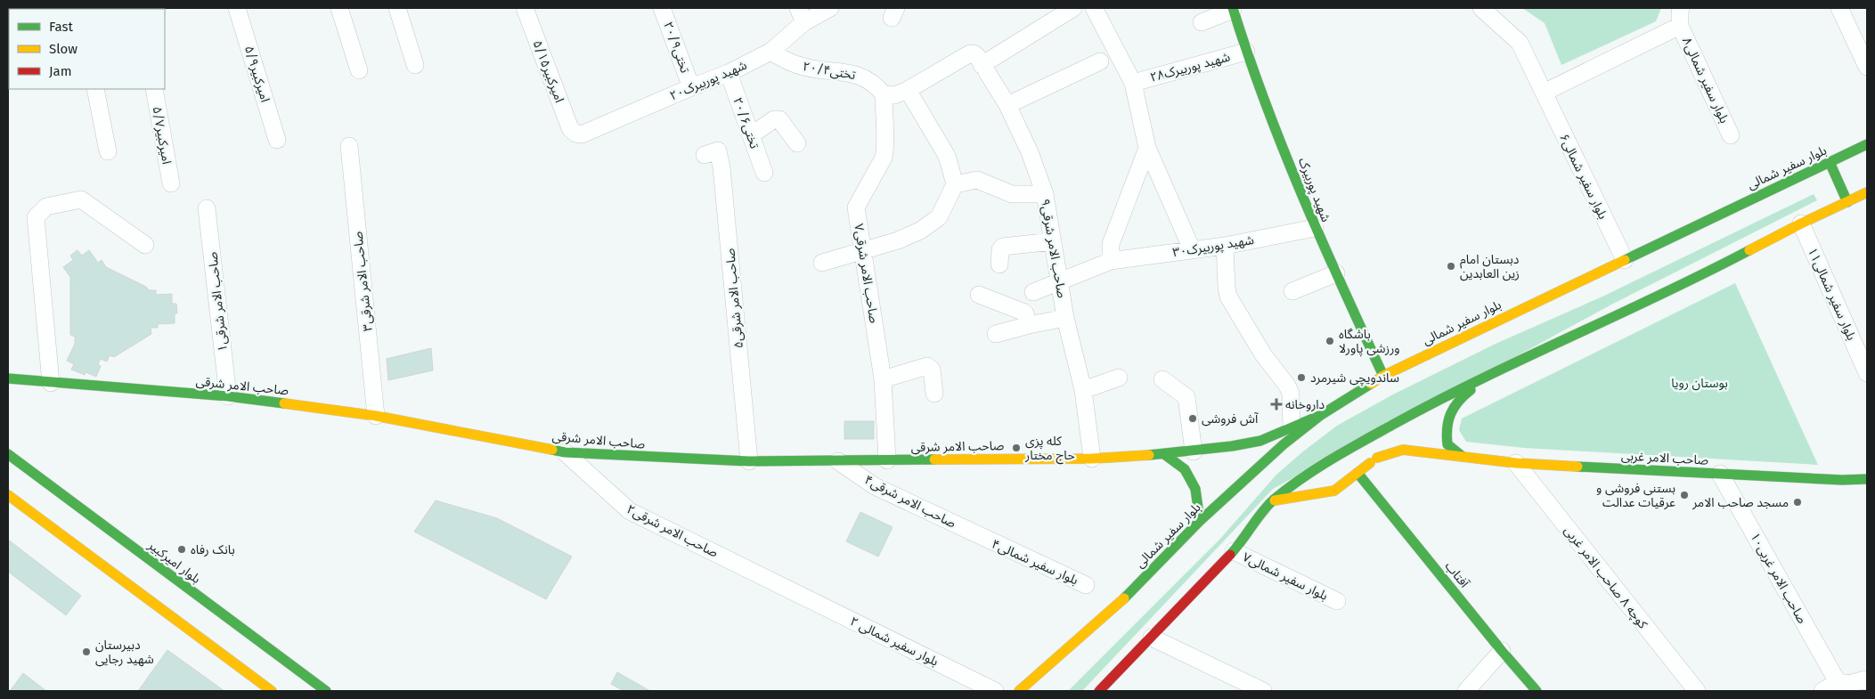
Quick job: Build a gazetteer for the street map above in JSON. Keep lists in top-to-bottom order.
{
  "streets": {
    "main road": [
      "بلوار سفیر شمالی",
      "شهید پوربیرک",
      "صاحب الامر شرقی",
      "صاحب الامر غربی",
      "بلوار امیرکبیر",
      "آفتاب"
    ],
    "street": [
      "تختی۲۰/۹",
      "شهید پوربیرک۲۸",
      "تختی۲۰/۴",
      "امیرکبیر۵/۱۵",
      "امیرکبیر۵/۹",
      "شهید پوربیرک۲۰",
      "بلوار سفیر شمالی۸",
      "تختی۲۰/۶",
      "امیرکبیر۵/۷",
      "بلوار سفیر شمالی۶",
      "شهید پوربیرک۳۰",
      "صاحب الامر شرقی۹",
      "صاحب الامر شرقی۷",
      "صاحب الامر شرقی۳",
      "بلوار سفیر شمالی۱۱",
      "صاحب الامر شرقی۵",
      "صاحب الامر شرقی۱",
      "صاحب الامر شرقی۴",
      "۲صاحب الامر شرقی",
      "بلوار سفیر شمالی۴",
      "بلوار سفیر شمالی۷",
      "کوچه ۸ صاحب الامر غربی",
      "صاحب الامر غربی۱۰",
      "بلوار سفیر شمالی ۲"
    ]
  },
  "crossings": [
    ["تختی۲۰/۹", "شهید پوربیرک۲۰"],
    ["شهید پوربیرک۲۸", "شهید پوربیرک"],
    ["تختی۲۰/۴", "شهید پوربیرک۲۰"],
    ["تختی۲۰/۴", "صاحب الامر شرقی۷"],
    ["امیرکبیر۵/۱۵", "شهید پوربیرک۲۰"],
    ["شهید پوربیرک۲۰", "تختی۲۰/۶"],
    ["بلوار سفیر شمالی", "بلوار سفیر شمالی۶"],
    ["بلوار سفیر شمالی", "شهید پوربیرک"],
    ["بلوار سفیر شمالی", "صاحب الامر شرقی"],
    ["شهید پوربیرک", "شهید پوربیرک۳۰"],
    ["شهید پوربیرک۳۰", "صاحب الامر شرقی۹"],
    ["صاحب الامر شرقی۹", "صاحب الامر شرقی"],
    ["صاحب الامر شرقی۷", "صاحب الامر شرقی"],
    ["صاحب الامر شرقی۳", "صاحب الامر شرقی"],
    ["صاحب الامر شرقی۵", "صاحب الامر شرقی"],
    ["صاحب الامر شرقی۱", "صاحب الامر شرقی"],
    ["صاحب الامر شرقی", "صاحب الامر شرقی۴"],
    ["صاحب الامر شرقی", "۲صاحب الامر شرقی"],
    ["صاحب الامر غربی", "کوچه ۸ صاحب الامر غربی"],
    ["صاحب الامر غربی", "صاحب الامر غربی۱۰"],
    ["صاحب الامر شرقی۴", "بلوار سفیر شمالی۴"],
    ["۲صاحب الامر شرقی", "بلوار سفیر شمالی ۲"]
  ],
  "parks": ["بوستان رویا"],
  "places": {
    "other": [
      "دبستان امام زین العابدین",
      "باشگاه ورزشی پاورلا",
      "ساندویچی شیرمرد",
      "آش فروشی",
      "کله پزی حاج مختار",
      "بستنی فروشی و عرقیات عدالت",
      "مسجد صاحب الامر",
      "بانک رفاه",
      "دبیرستان شهید رجایی"
    ],
    "health": ["داروخانه"]
  },
  "legend": ["Fast", "Slow", "Jam"]
}
